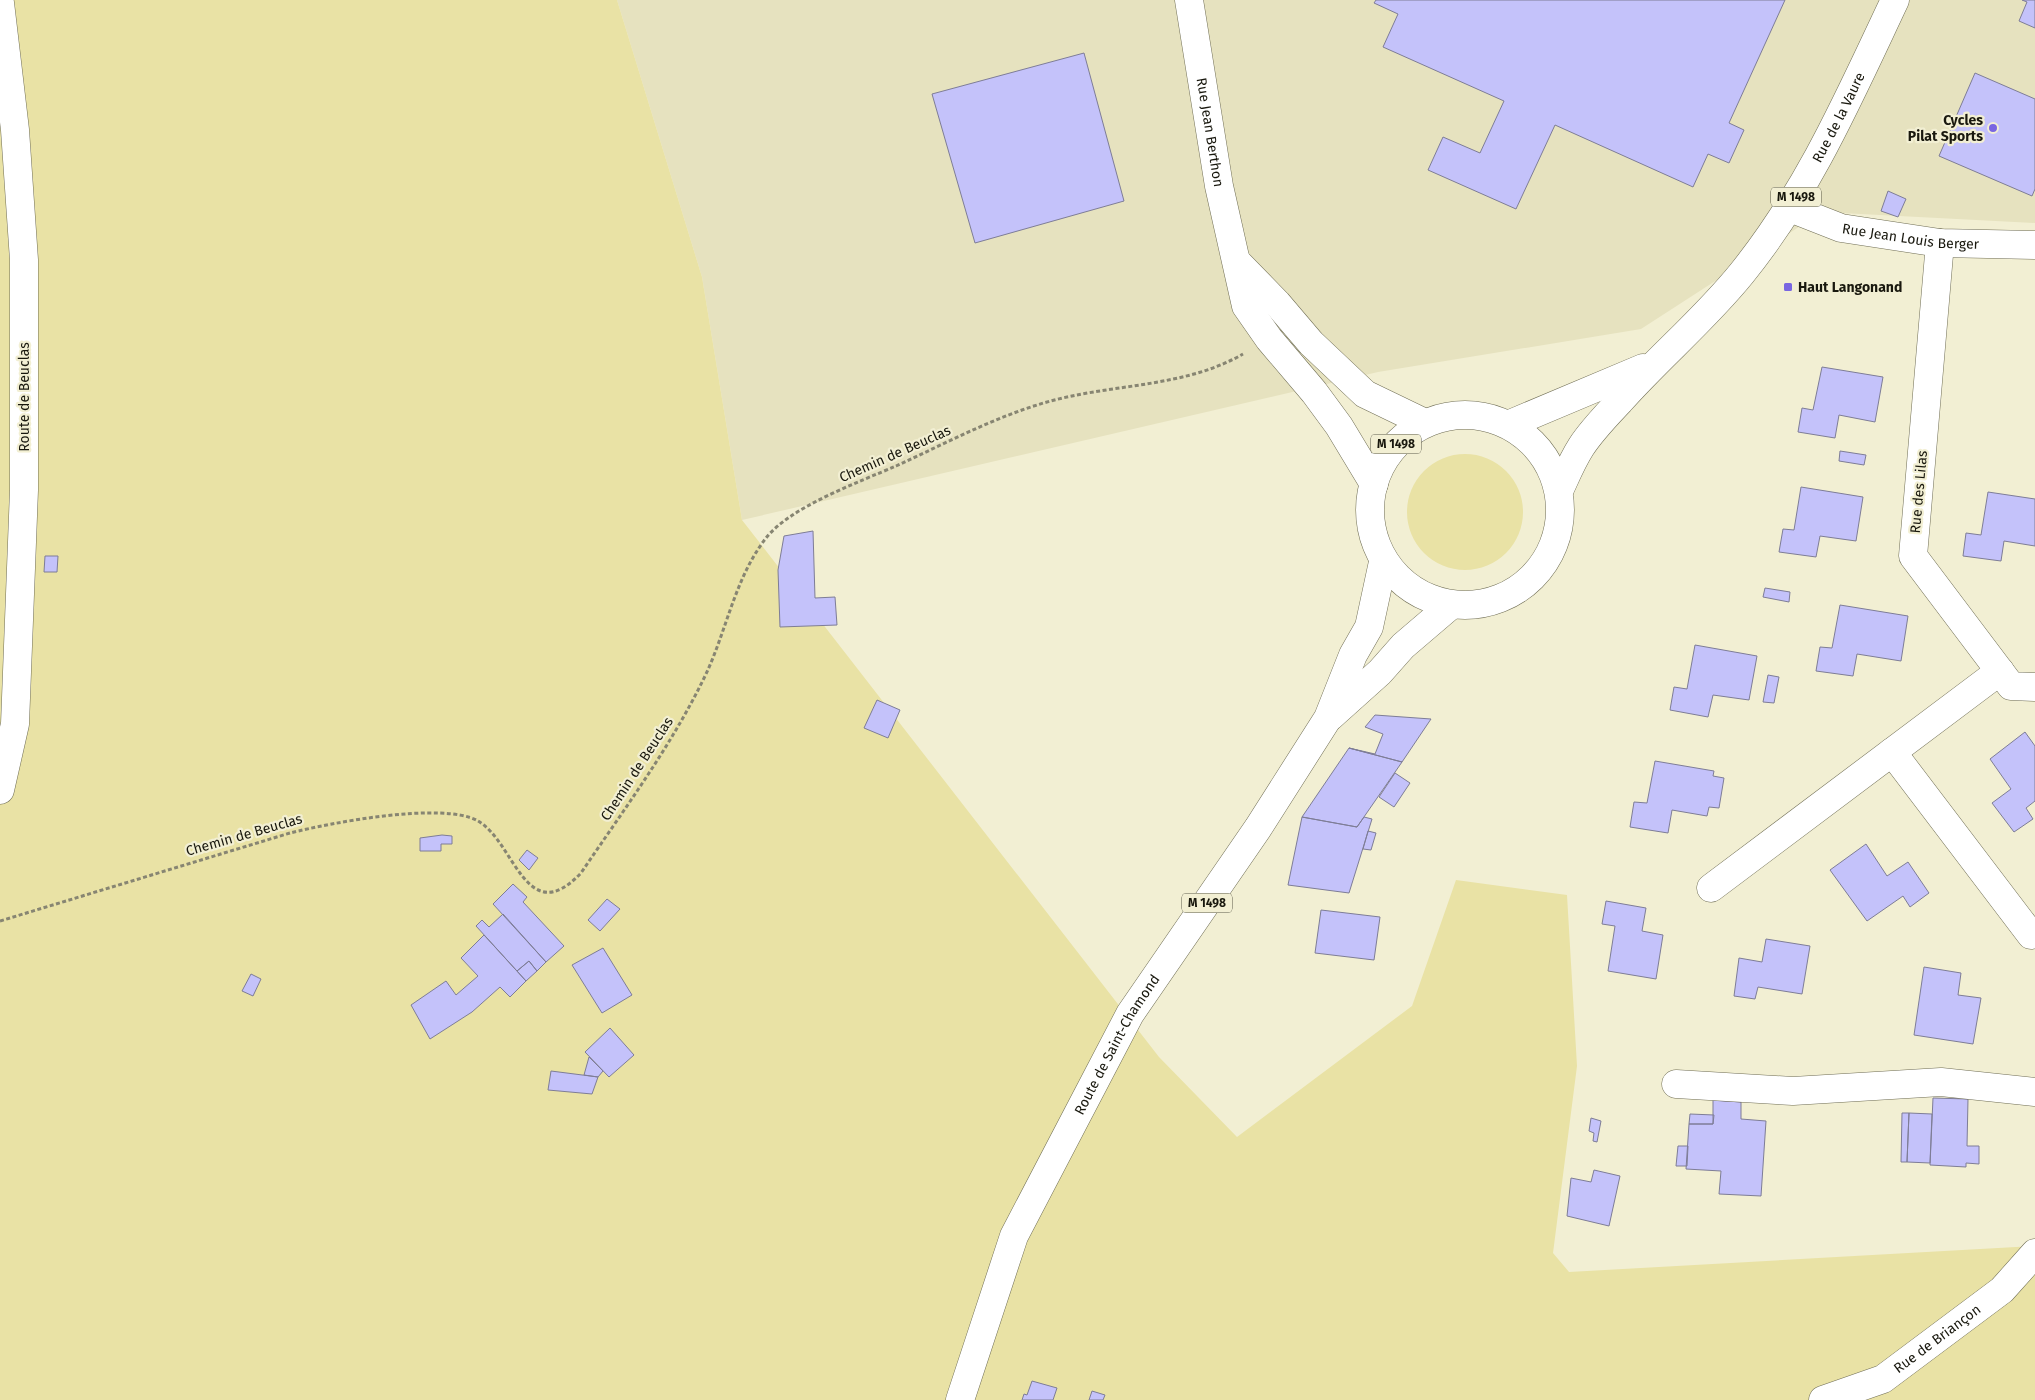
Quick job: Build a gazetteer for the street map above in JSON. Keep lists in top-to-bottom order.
{
  "streets": {
    "street": [
      "Rue de la Vaure",
      "Rue Jean Berthon",
      "M 1498",
      "Rue Jean Louis Berger",
      "Route de Beuclas",
      "Rue des Lilas",
      "Route de Saint-Chamond",
      "Rue de Briançon"
    ],
    "path": ["Chemin de Beuclas"]
  },
  "crossings": [
    ["Rue de la Vaure", "M 1498"],
    ["Rue de la Vaure", "Rue Jean Louis Berger"],
    ["Rue Jean Berthon", "M 1498"],
    ["Rue Jean Berthon", "Chemin de Beuclas"],
    ["M 1498", "Route de Saint-Chamond"],
    ["Rue Jean Louis Berger", "Rue des Lilas"]
  ],
  "places": {
    "other": ["Cycles Pilat Sports"],
    "transit": ["Haut Langonand"]
  }
}
